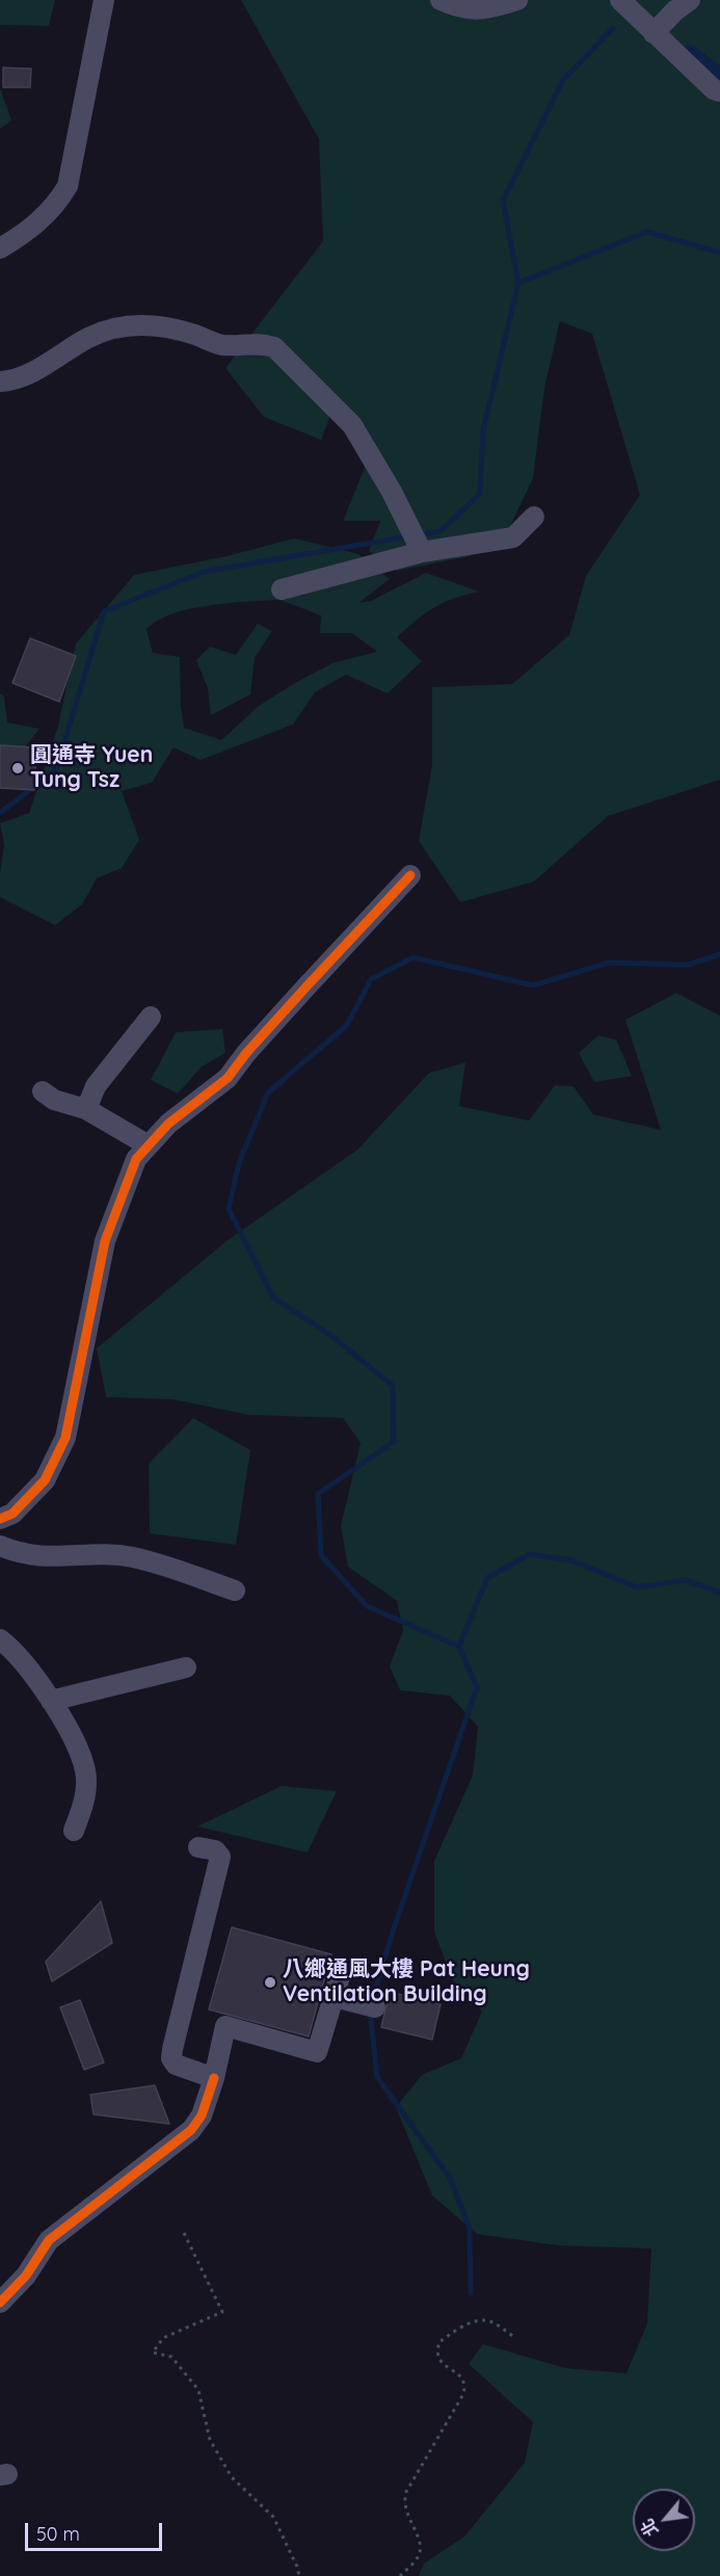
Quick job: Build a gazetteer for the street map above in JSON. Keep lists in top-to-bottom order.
{
  "places": ["圓通寺 Yuen Tung Tsz", "八鄉通風大樓 Pat Heung Ventilation Building"],
  "scale_bar": "50 m",
  "north": "bottom left"
}
